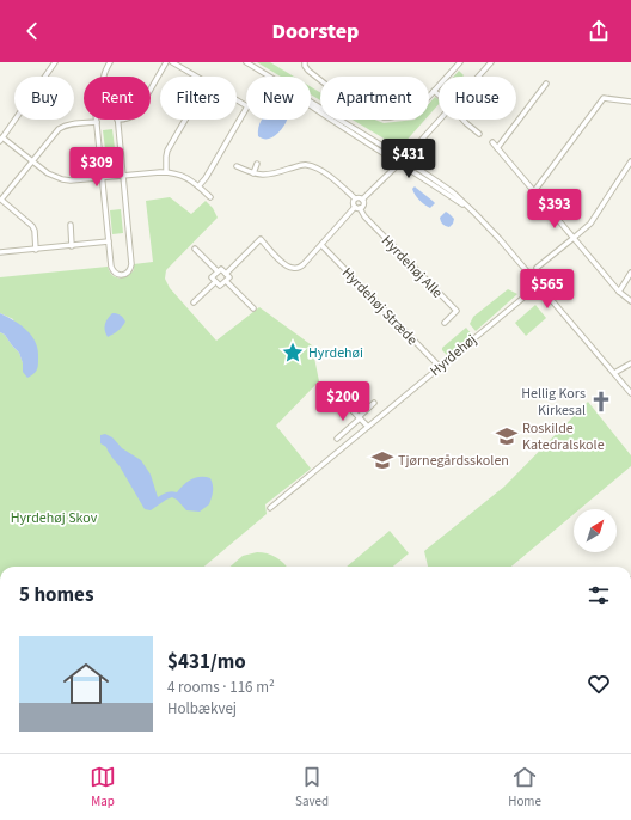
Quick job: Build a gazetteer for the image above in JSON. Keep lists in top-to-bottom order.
{
  "streets": {
    "street": ["Hyrdehøj Alle", "Hyrdehøj Stræde", "Hyrdehøj"]
  },
  "crossings": [
    ["Hyrdehøj Stræde", "Hyrdehøj"]
  ],
  "parks": ["Hyrdehøj Skov"],
  "places": {
    "place": ["Hyrdehøi"],
    "church": ["Hellig Kors Kirkesal"],
    "school or university": ["Roskilde Katedralskole", "Tjørnegårdsskolen"]
  },
  "north": "top right",
  "page": {
    "header": "Doorstep",
    "chip": [
      "Buy",
      "Rent",
      "Filters",
      "New",
      "Apartment",
      "House"
    ],
    "price": [
      "$431",
      "$309",
      "$393",
      "$565",
      "$200"
    ],
    "heading": "5 homes",
    "list": [
      {
        "name": "$431/mo",
        "note": "4 rooms · 116 m² · Holbækvej"
      }
    ],
    "tabs": ["Map", "Saved", "Home"]
  }
}
